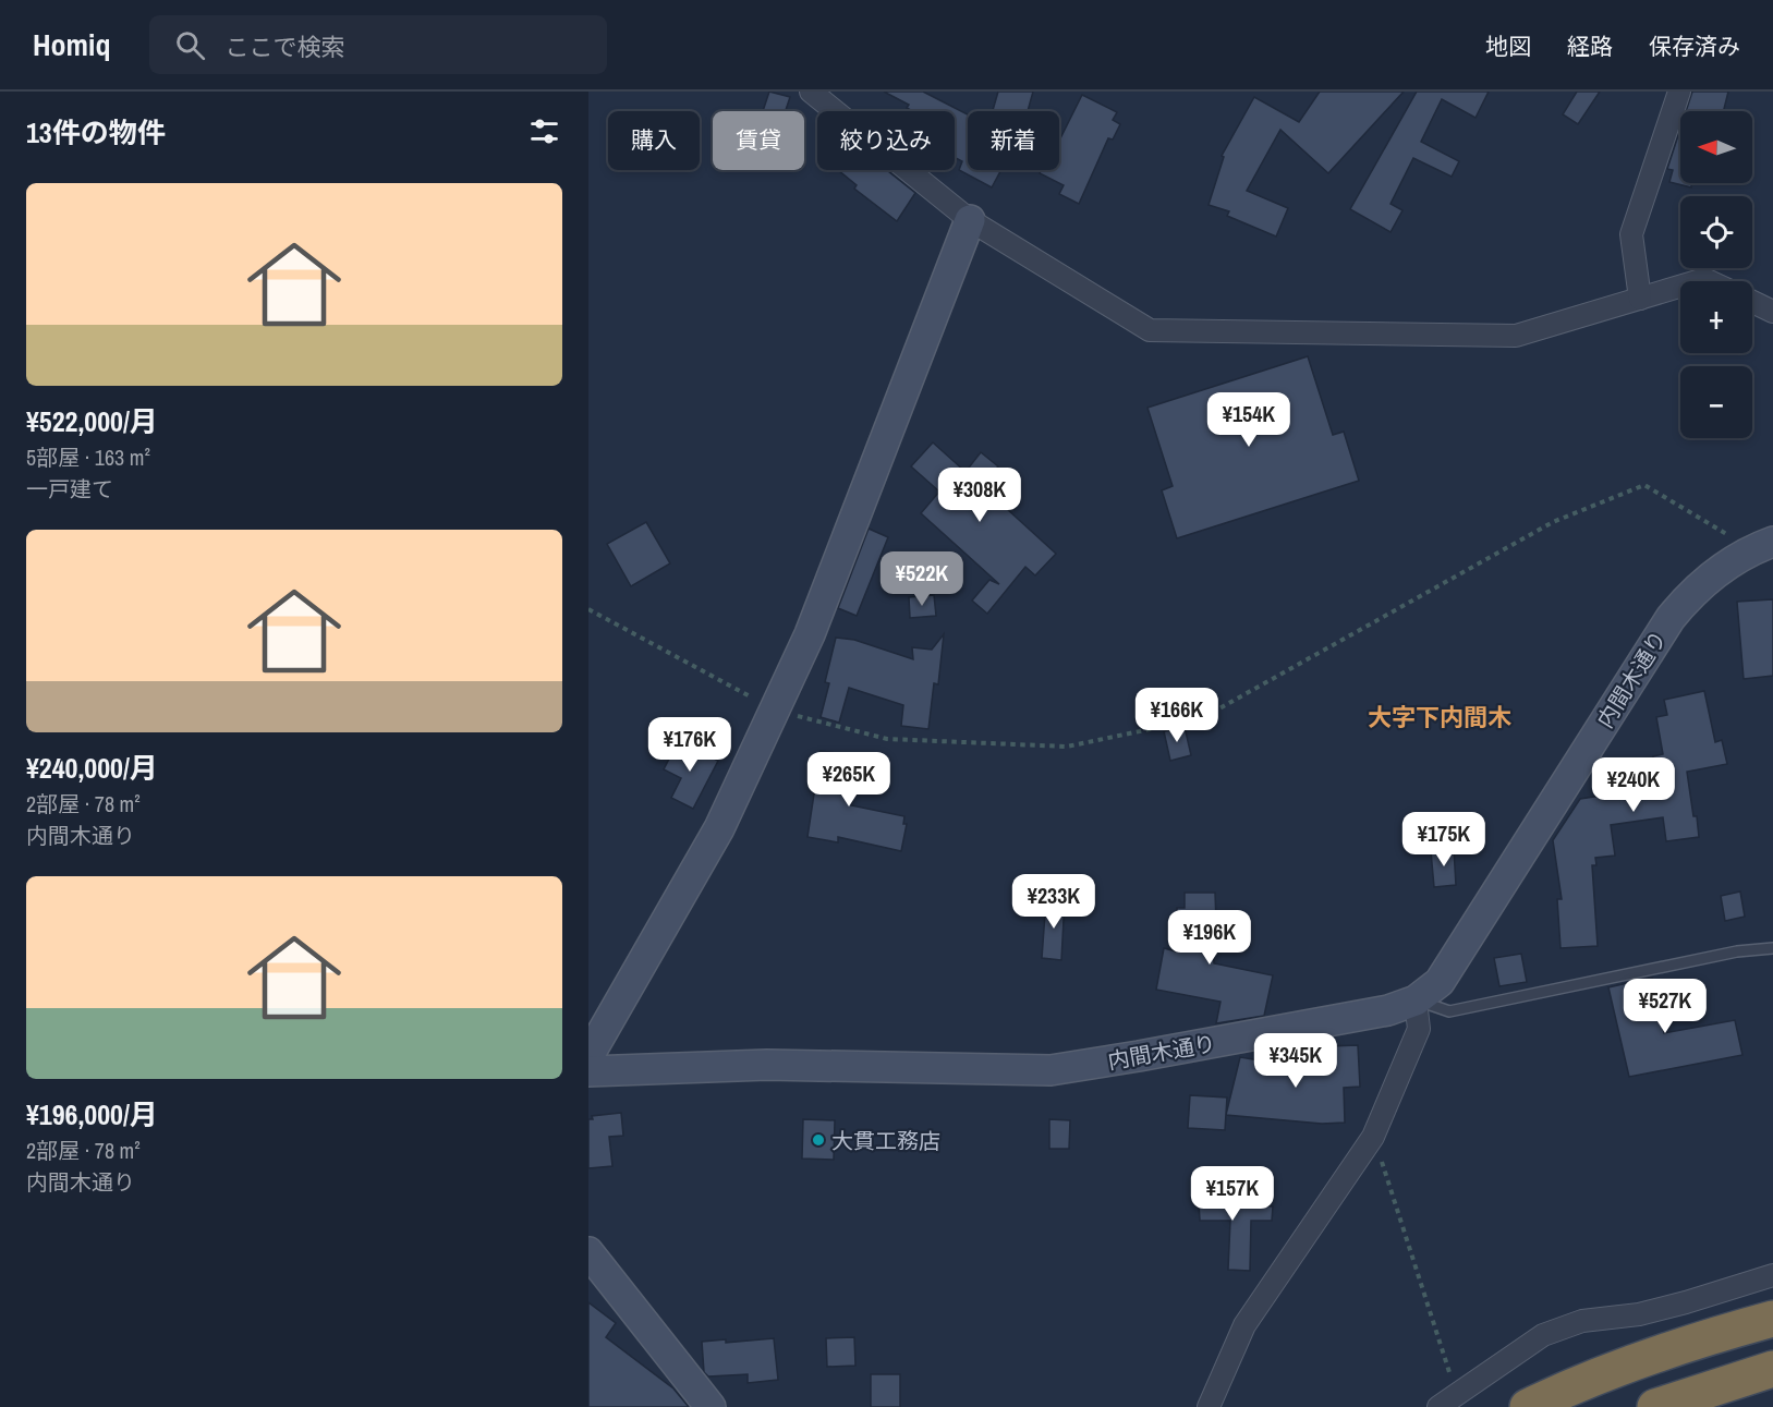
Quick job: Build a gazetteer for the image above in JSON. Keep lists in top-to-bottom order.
{
  "streets": {
    "street": ["内間木通り"]
  },
  "districts": ["大字下内間木"],
  "places": ["大貫工務店"],
  "north": "left",
  "page": {
    "header": "Homiq",
    "search": "ここで検索",
    "nav": ["地図", "経路", "保存済み"],
    "heading": "13件の物件",
    "map_buttons": ["+", "−"],
    "chip": [
      "購入",
      "賃貸",
      "絞り込み",
      "新着"
    ],
    "list": [
      {
        "name": "¥522,000/月",
        "note": "5部屋 · 163 m² · 一戸建て"
      },
      {
        "name": "¥240,000/月",
        "note": "2部屋 · 78 m² · 内間木通り"
      },
      {
        "name": "¥196,000/月",
        "note": "2部屋 · 78 m² · 内間木通り"
      }
    ],
    "price": [
      "¥154K",
      "¥308K",
      "¥522K",
      "¥166K",
      "¥176K",
      "¥265K",
      "¥240K",
      "¥175K",
      "¥233K",
      "¥196K",
      "¥527K",
      "¥345K",
      "¥157K"
    ]
  }
}
